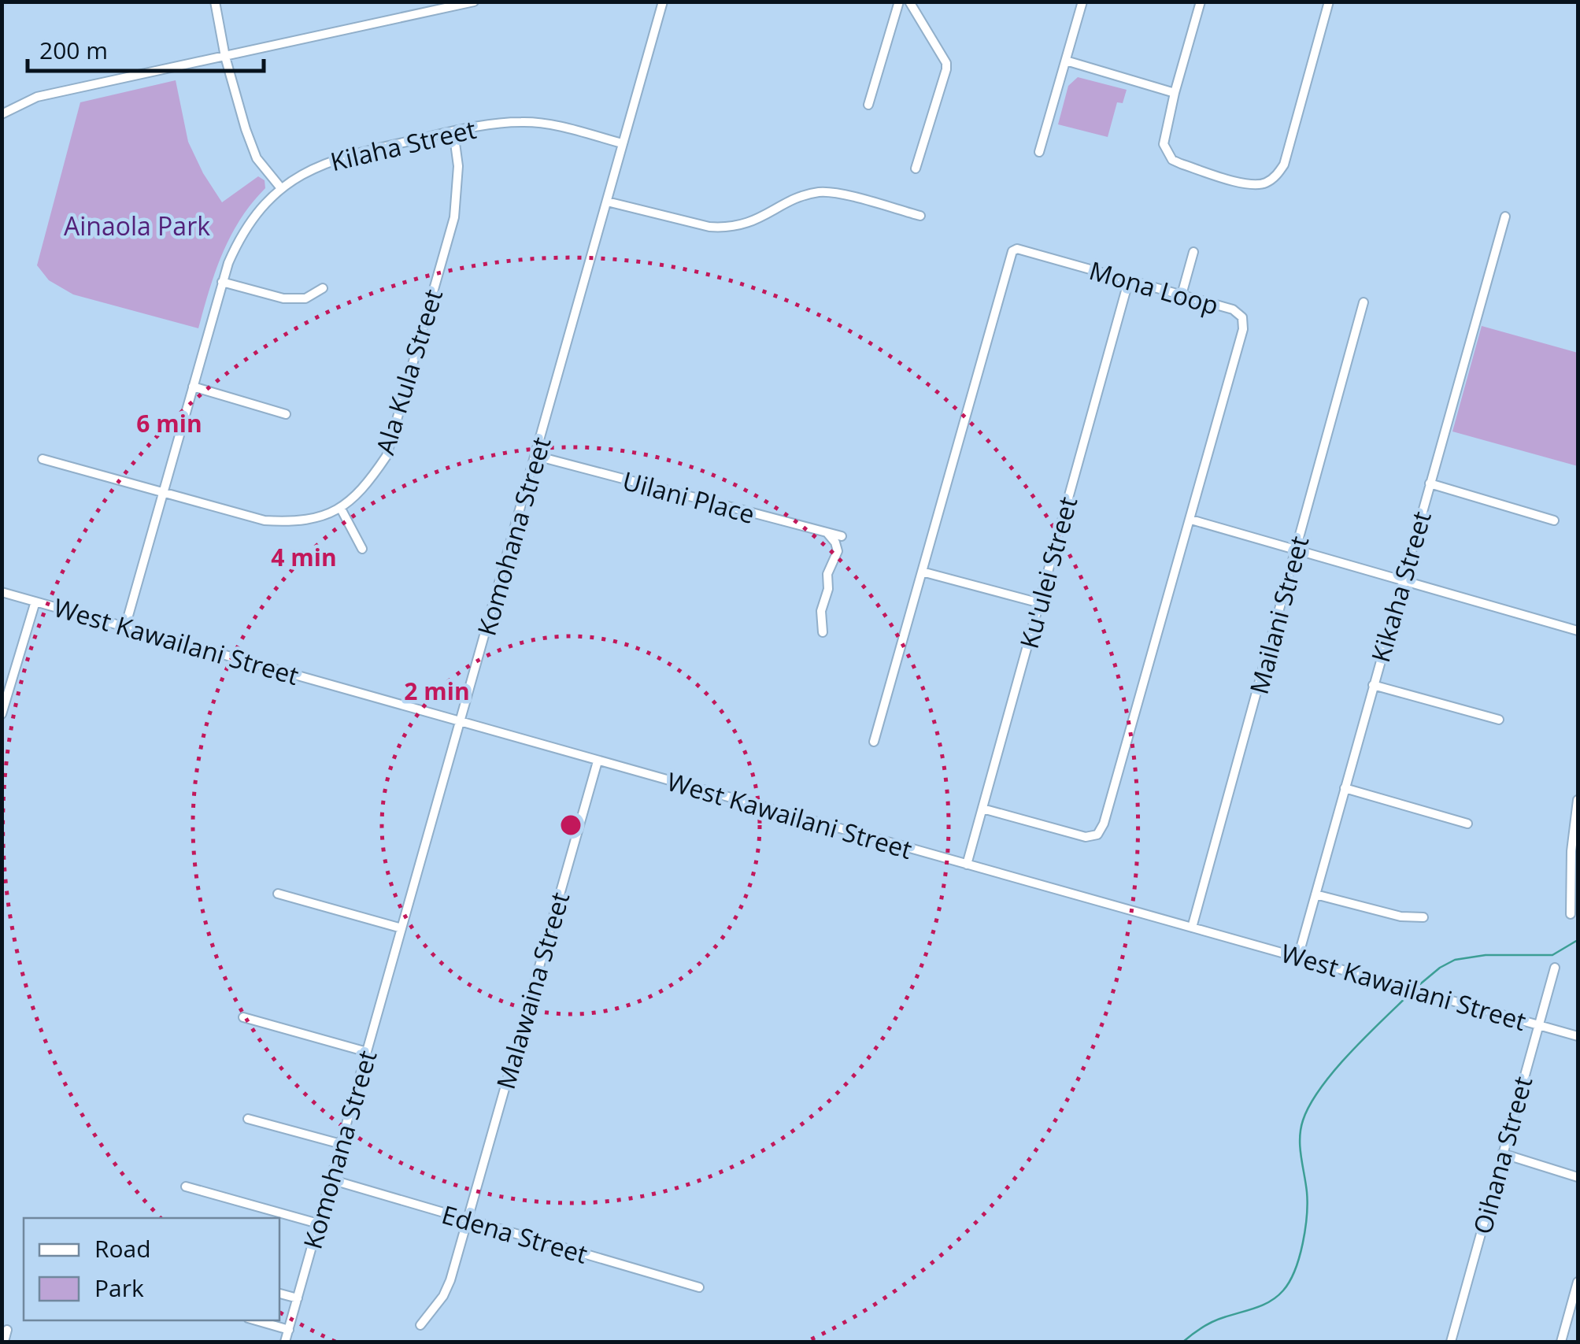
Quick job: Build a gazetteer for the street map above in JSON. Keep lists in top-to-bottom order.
{
  "streets": {
    "street": [
      "Kilaha Street",
      "Mona Loop",
      "Ala Kula Street",
      "Uilani Place",
      "Komohana Street",
      "Ku'ulei Street",
      "Kikaha Street",
      "Mailani Street",
      "West Kawailani Street",
      "Malawaina Street",
      "Oihana Street",
      "Edena Street"
    ]
  },
  "crossings": [
    ["Kilaha Street", "Ala Kula Street"],
    ["Kilaha Street", "Komohana Street"],
    ["Kilaha Street", "West Kawailani Street"],
    ["Mona Loop", "Ku'ulei Street"],
    ["Uilani Place", "Komohana Street"],
    ["Komohana Street", "West Kawailani Street"],
    ["Komohana Street", "Edena Street"],
    ["Ku'ulei Street", "West Kawailani Street"],
    ["Kikaha Street", "West Kawailani Street"],
    ["Mailani Street", "West Kawailani Street"],
    ["West Kawailani Street", "Malawaina Street"],
    ["West Kawailani Street", "Oihana Street"],
    ["Malawaina Street", "Edena Street"]
  ],
  "parks": ["Ainaola Park"],
  "legend": ["Road", "Park"],
  "scale_bar": "200 m",
  "rings": ["6 min", "4 min", "2 min"]
}
